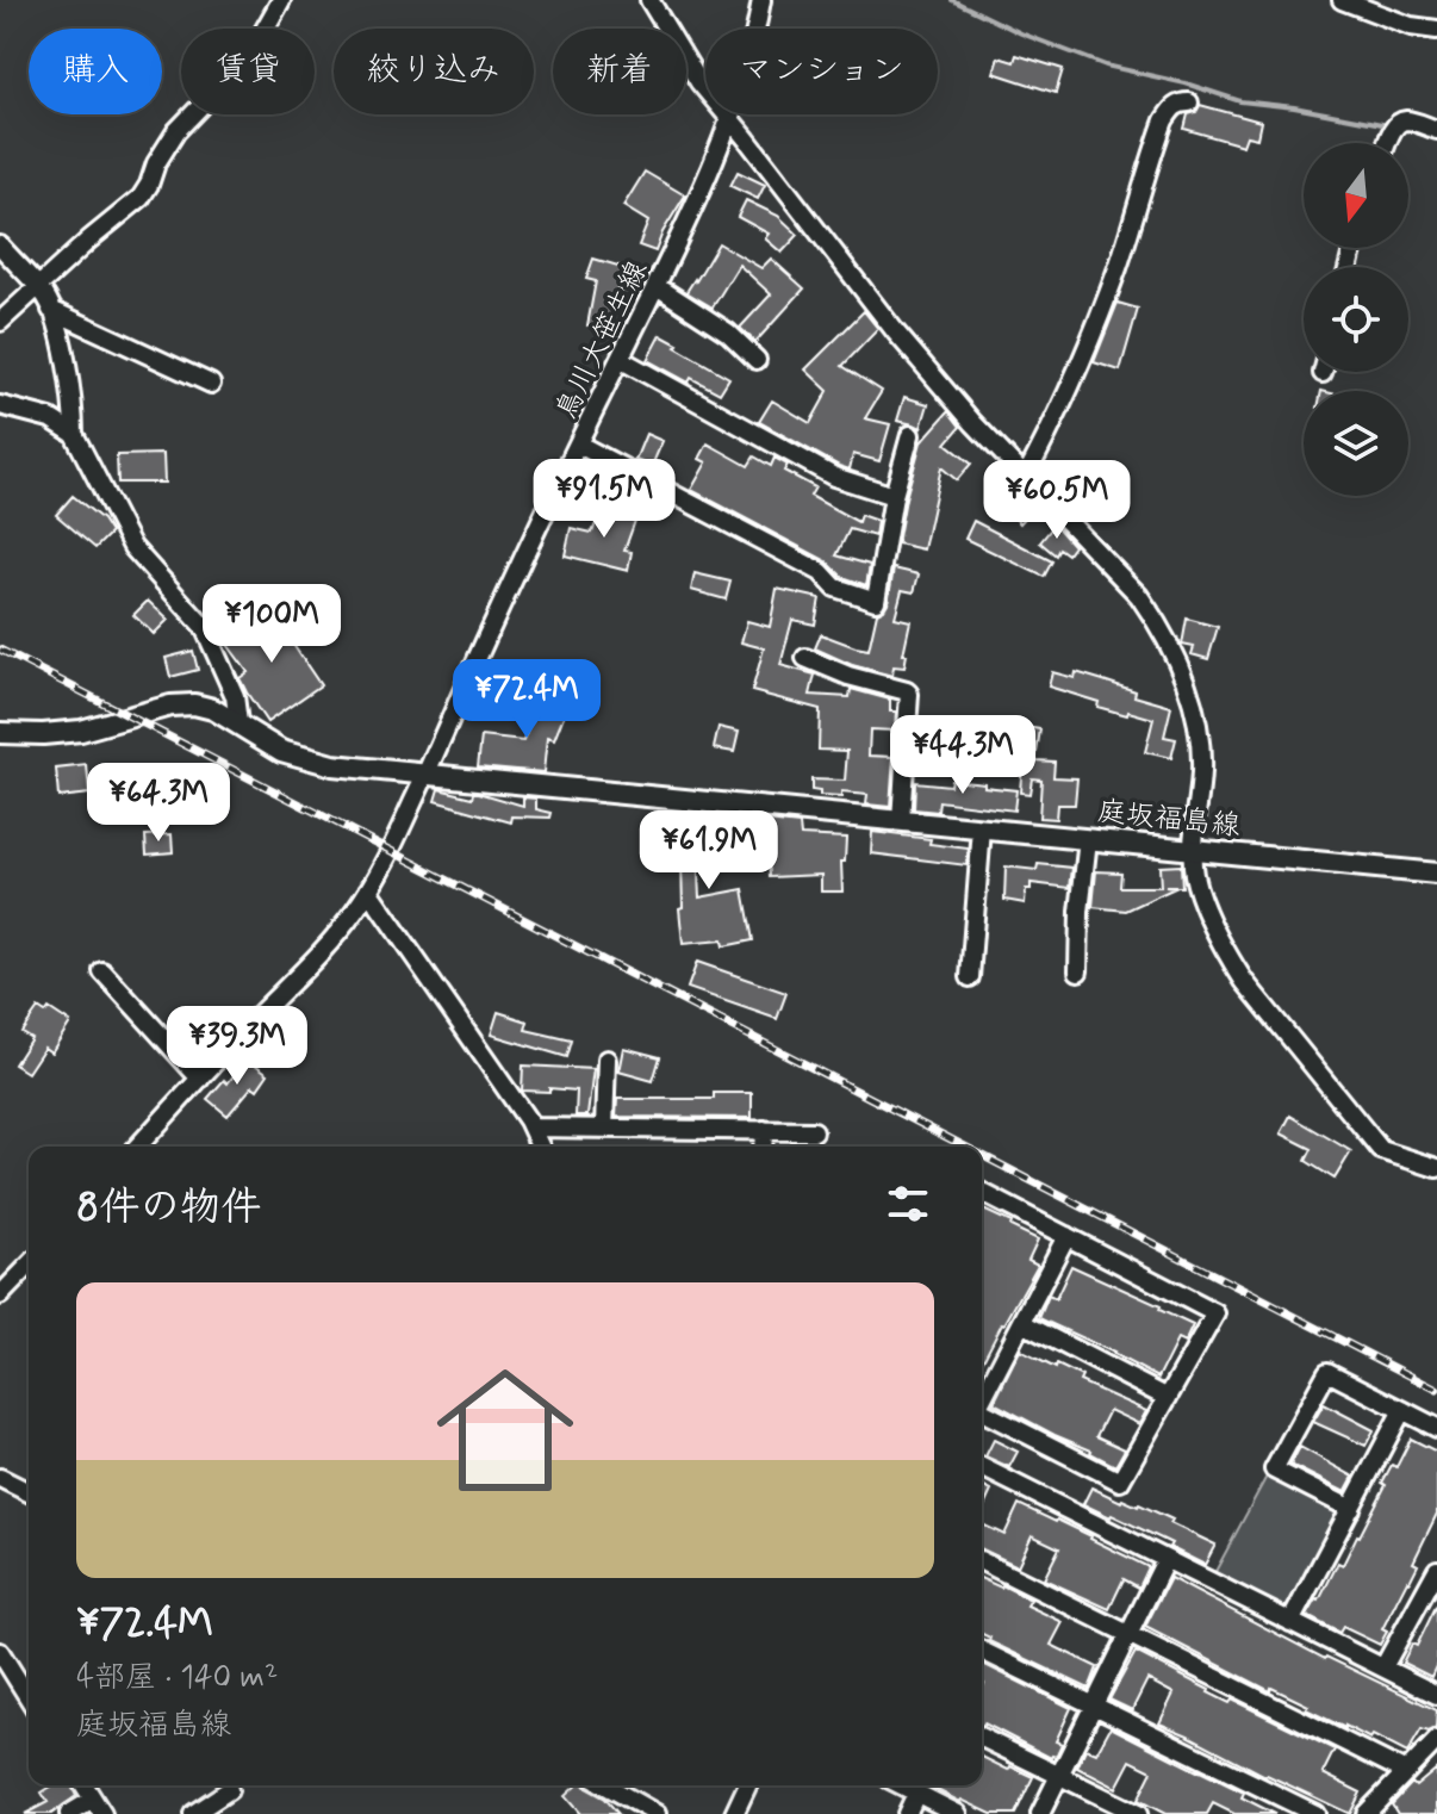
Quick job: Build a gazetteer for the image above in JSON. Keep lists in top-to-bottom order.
{
  "streets": {
    "main road": ["庭坂福島線"],
    "street": ["鳥川大笹生線"]
  },
  "crossings": [
    ["鳥川大笹生線", "庭坂福島線"]
  ],
  "north": "bottom",
  "page": {
    "chip": [
      "購入",
      "賃貸",
      "絞り込み",
      "新着",
      "マンション"
    ],
    "price": [
      "¥91.5M",
      "¥60.5M",
      "¥100M",
      "¥72.4M",
      "¥44.3M",
      "¥64.3M",
      "¥61.9M",
      "¥39.3M"
    ],
    "heading": "8件の物件",
    "list": [
      {
        "name": "¥72.4M",
        "note": "4部屋 · 140 m² · 庭坂福島線"
      }
    ]
  }
}
